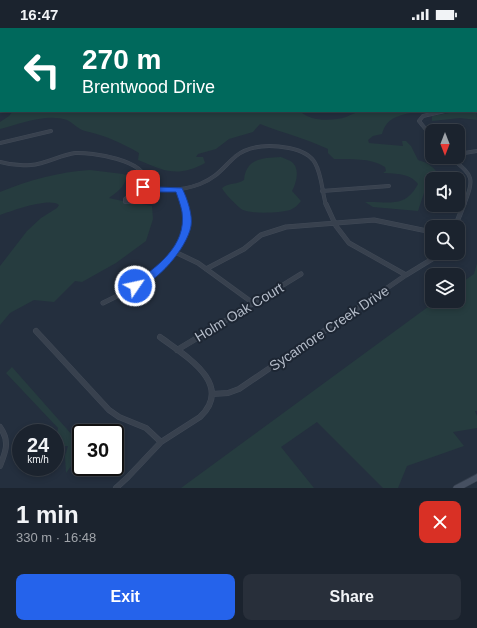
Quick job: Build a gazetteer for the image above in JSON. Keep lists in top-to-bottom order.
{
  "streets": {
    "street": ["Holm Oak Court", "Sycamore Creek Drive"]
  },
  "north": "bottom",
  "page": {
    "status": "16:47",
    "turn": ["270 m", "Brentwood Drive"],
    "speed": "24 km/h",
    "limit": "30",
    "heading": ["1 min", "330 m · 16:48"],
    "buttons": ["Exit", "Share"]
  }
}
